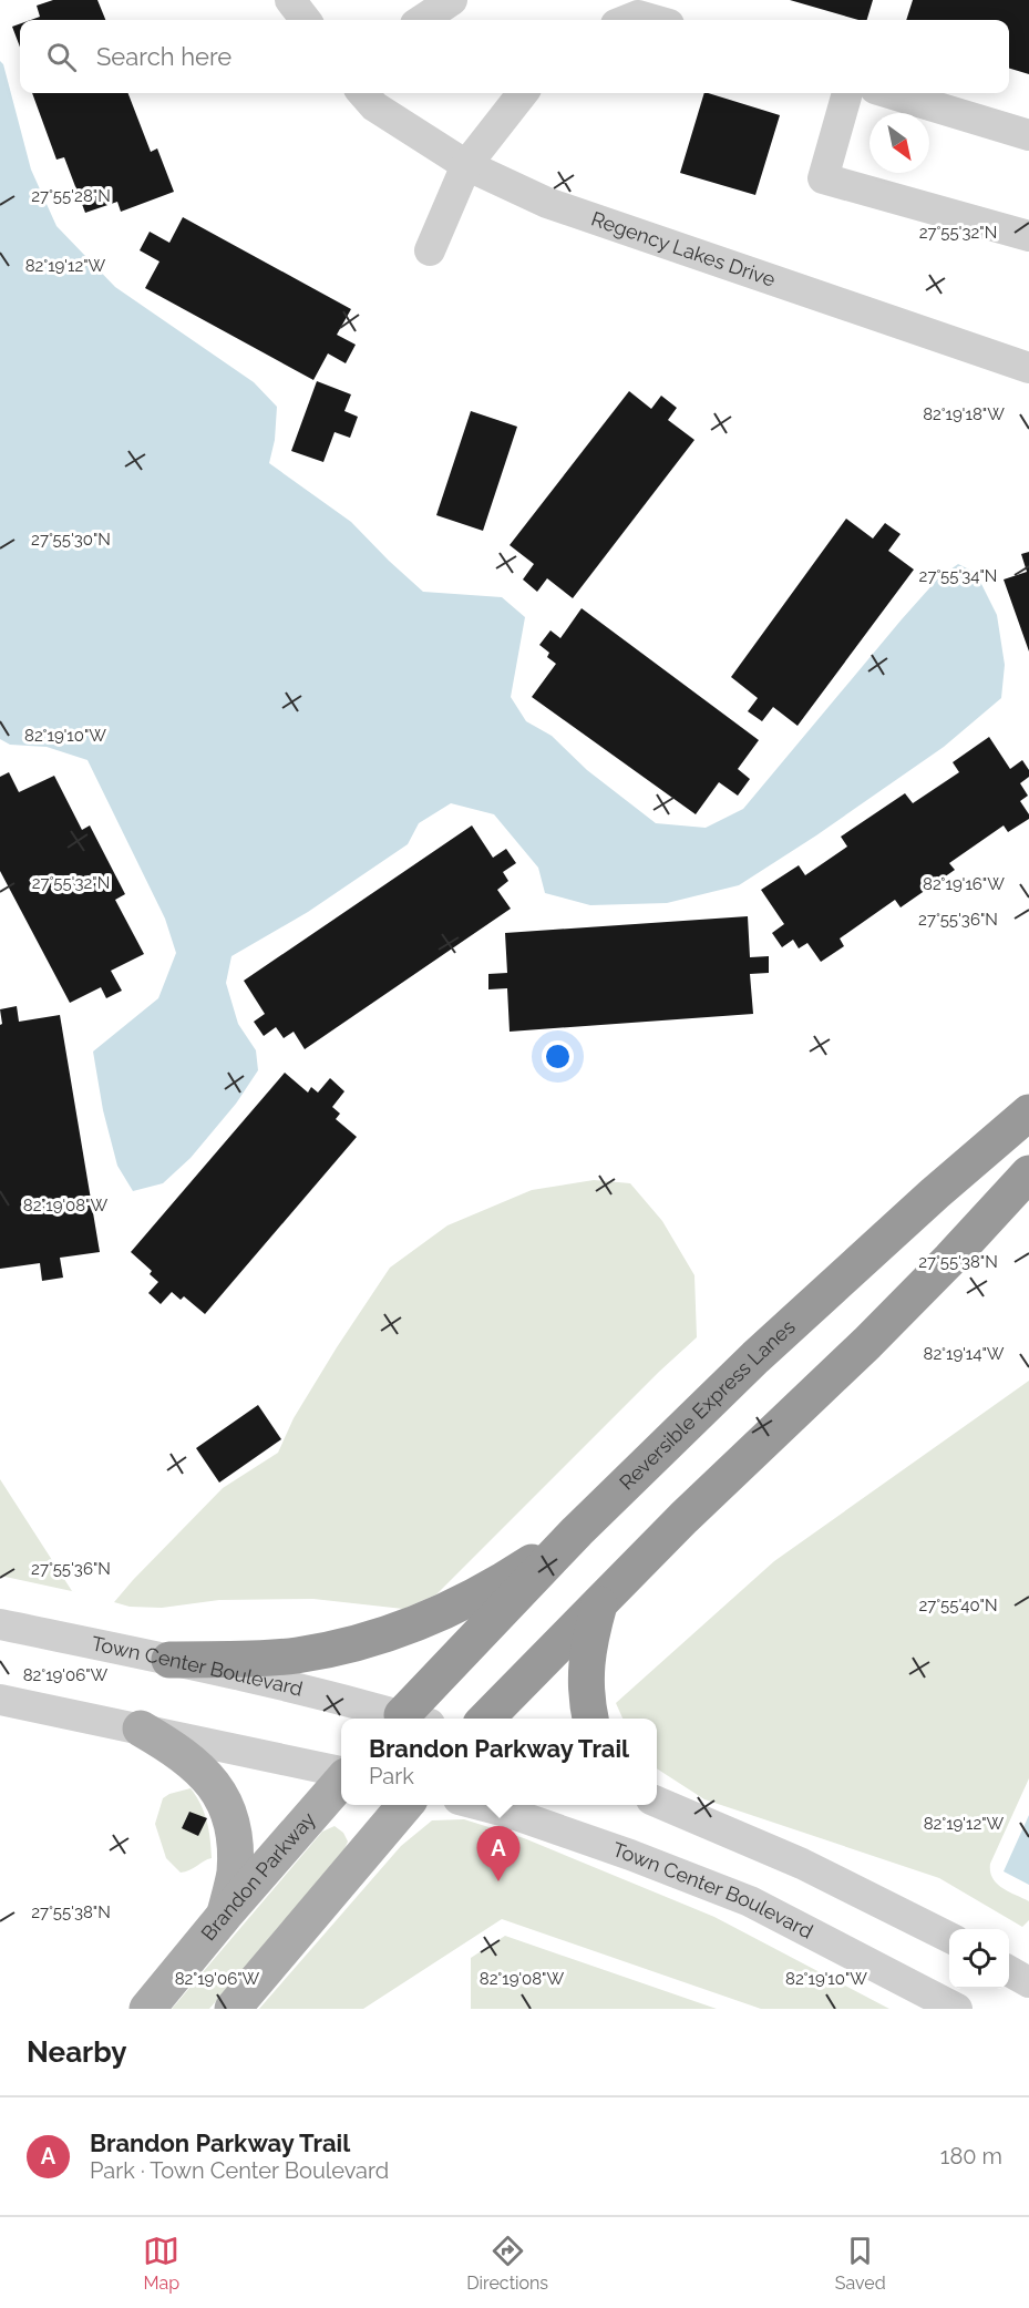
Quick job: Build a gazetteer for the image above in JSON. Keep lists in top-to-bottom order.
{
  "streets": {
    "highway": ["Reversible Express Lanes"],
    "main road": ["Brandon Parkway"],
    "street": ["Regency Lakes Drive", "Town Center Boulevard"]
  },
  "north": "bottom right",
  "page": {
    "search": "Search here",
    "popup": ["Brandon Parkway Trail", "Park"],
    "pins": "A",
    "heading": "Nearby",
    "list": [
      {
        "mark": "A",
        "name": "Brandon Parkway Trail",
        "note": "Park · Town Center Boulevard",
        "value": "180 m"
      }
    ],
    "nav": ["Map", "Directions", "Saved"]
  },
  "coordinates": [
    "27°55'28\"N",
    "27°55'32\"N",
    "82°19'12\"W",
    "82°19'18\"W",
    "27°55'30\"N",
    "27°55'34\"N",
    "82°19'10\"W",
    "82°19'16\"W",
    "27°55'36\"N",
    "82°19'08\"W",
    "27°55'38\"N",
    "82°19'14\"W",
    "27°55'40\"N",
    "82°19'06\"W"
  ]
}
